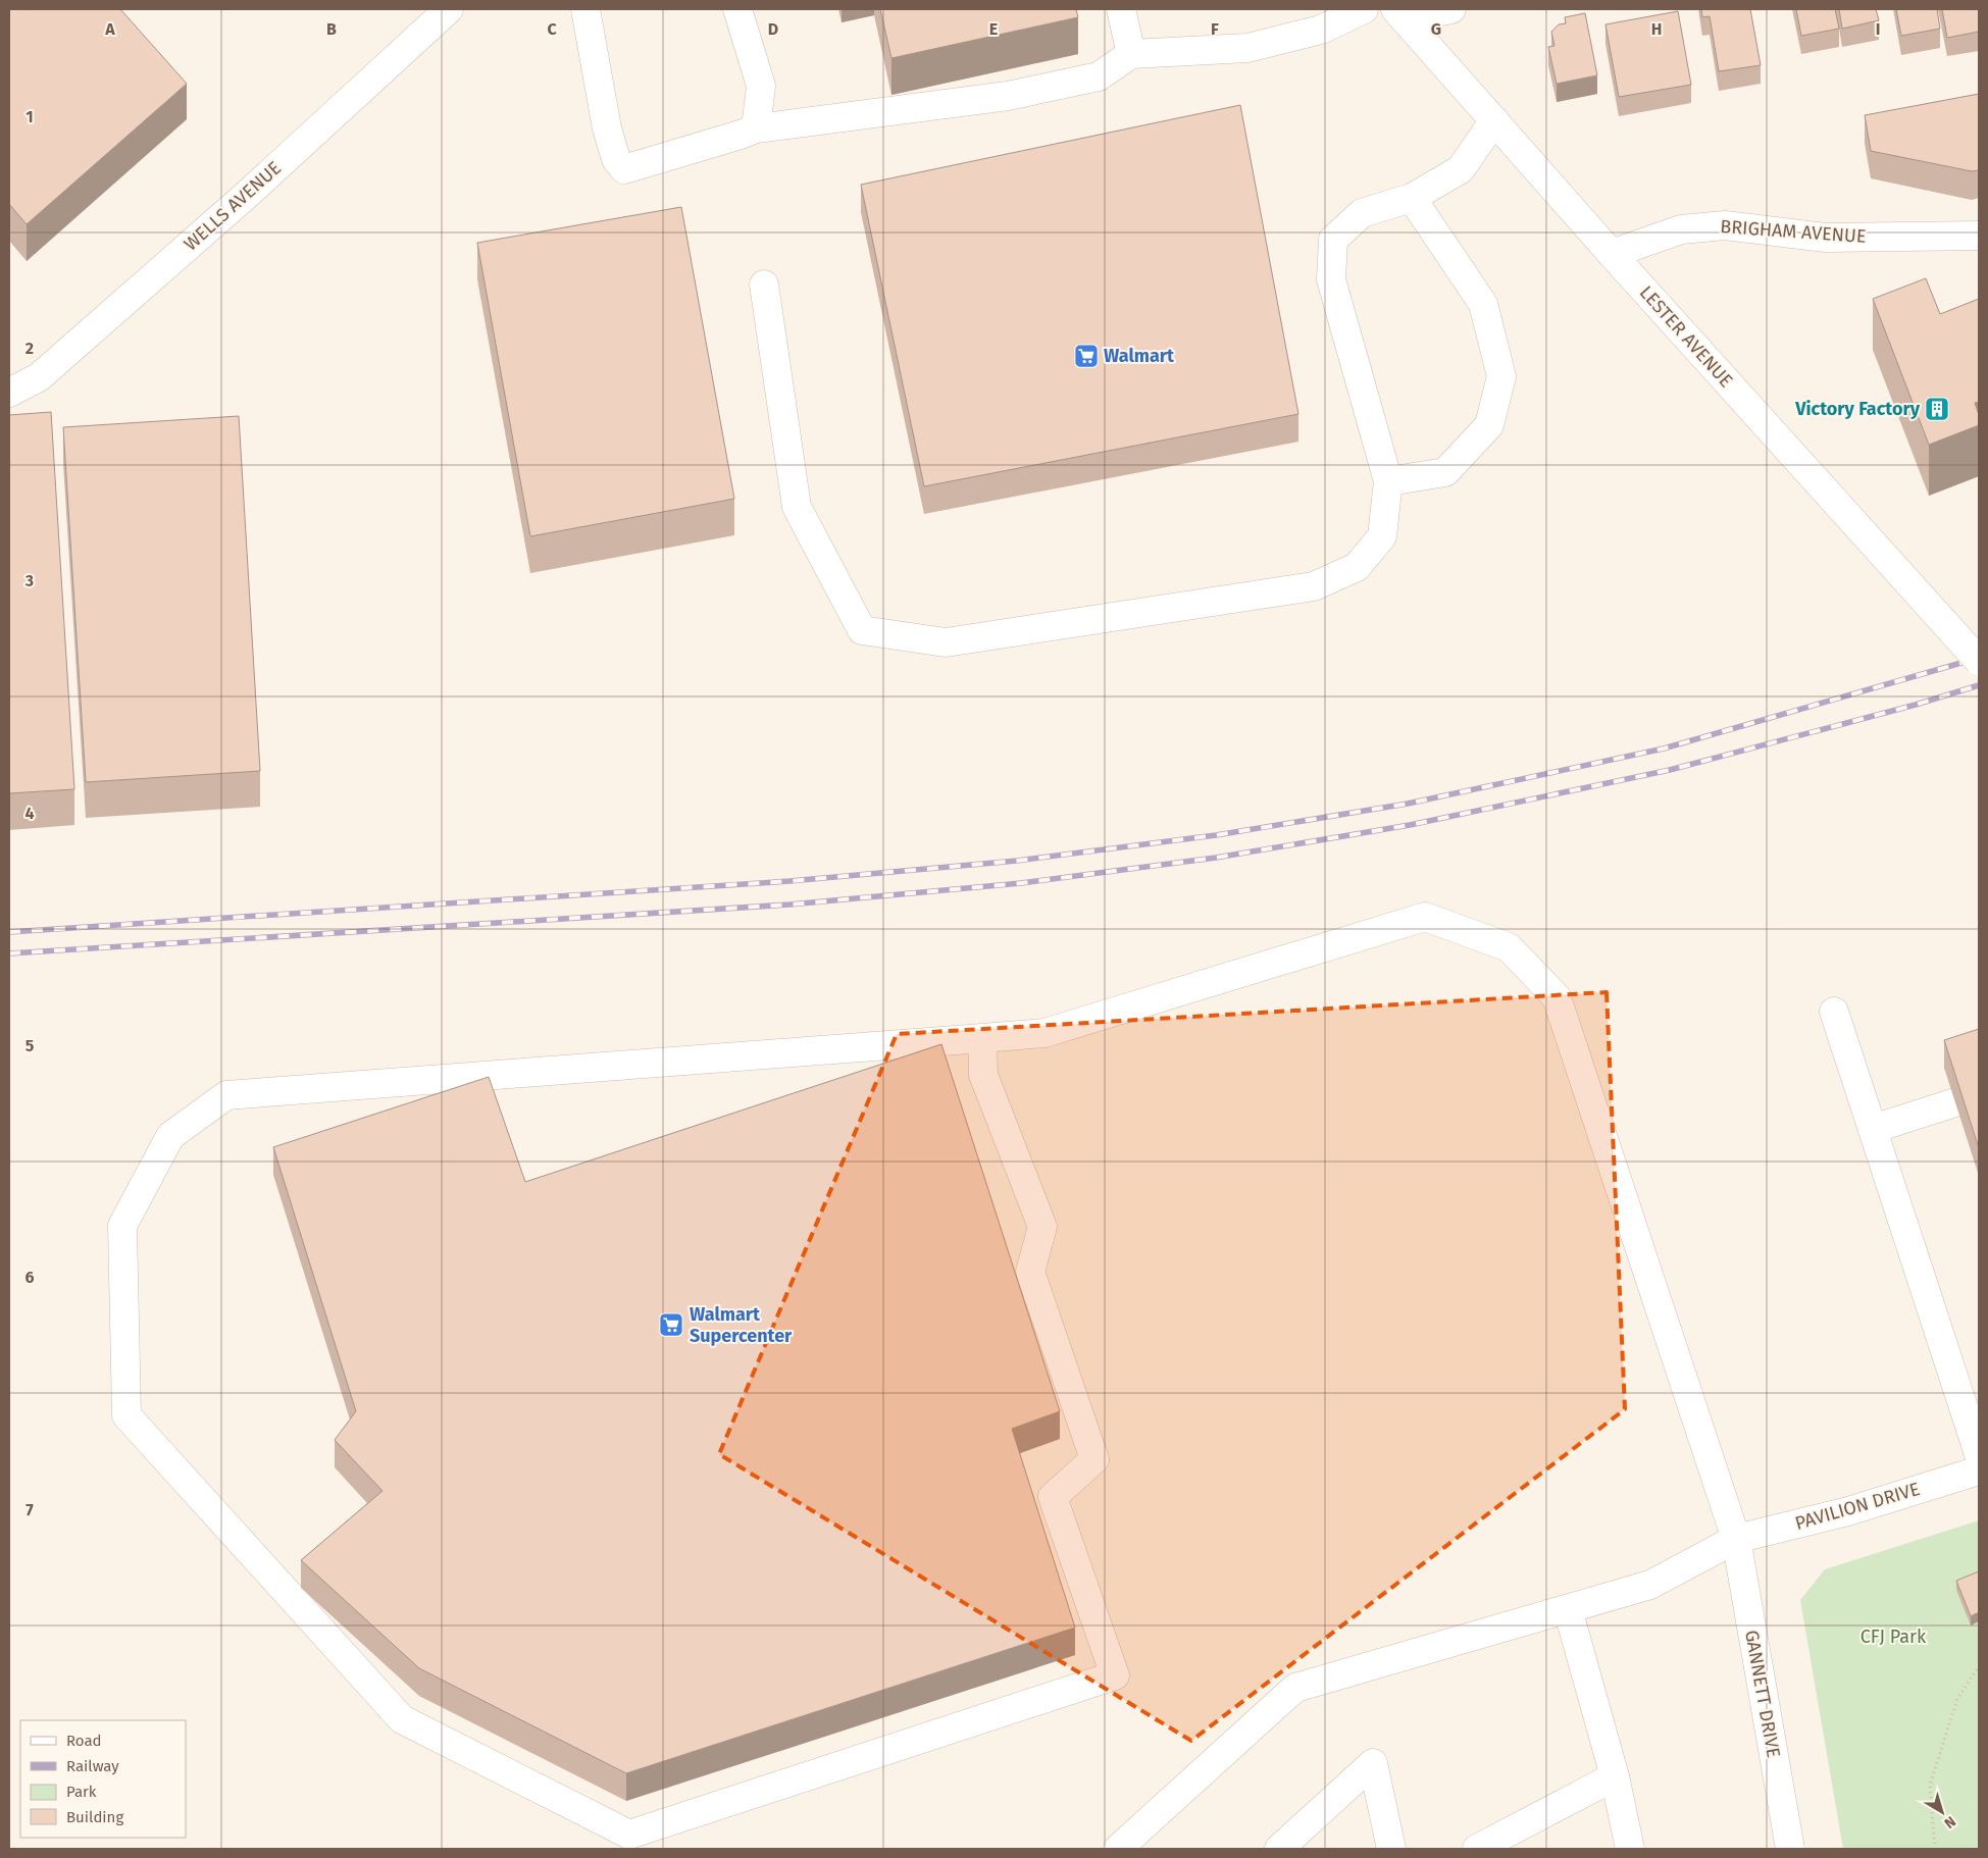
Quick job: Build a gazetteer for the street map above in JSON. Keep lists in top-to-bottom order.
{
  "streets": {
    "street": [
      "WELLS AVENUE",
      "BRIGHAM AVENUE",
      "LESTER AVENUE",
      "PAVILION DRIVE",
      "GANNETT DRIVE"
    ]
  },
  "crossings": [
    ["BRIGHAM AVENUE", "LESTER AVENUE"],
    ["PAVILION DRIVE", "GANNETT DRIVE"]
  ],
  "parks": ["CFJ Park"],
  "places": {
    "supermarket": ["Walmart", "Walmart Supercenter"],
    "building": ["Victory Factory"]
  },
  "legend": [
    "Road",
    "Railway",
    "Park",
    "Building"
  ],
  "north": "bottom right",
  "grid": {
    "columns": [
      "A",
      "B",
      "C",
      "D",
      "E",
      "F",
      "G",
      "H",
      "I"
    ],
    "rows": [
      "1",
      "2",
      "3",
      "4",
      "5",
      "6",
      "7"
    ]
  }
}
